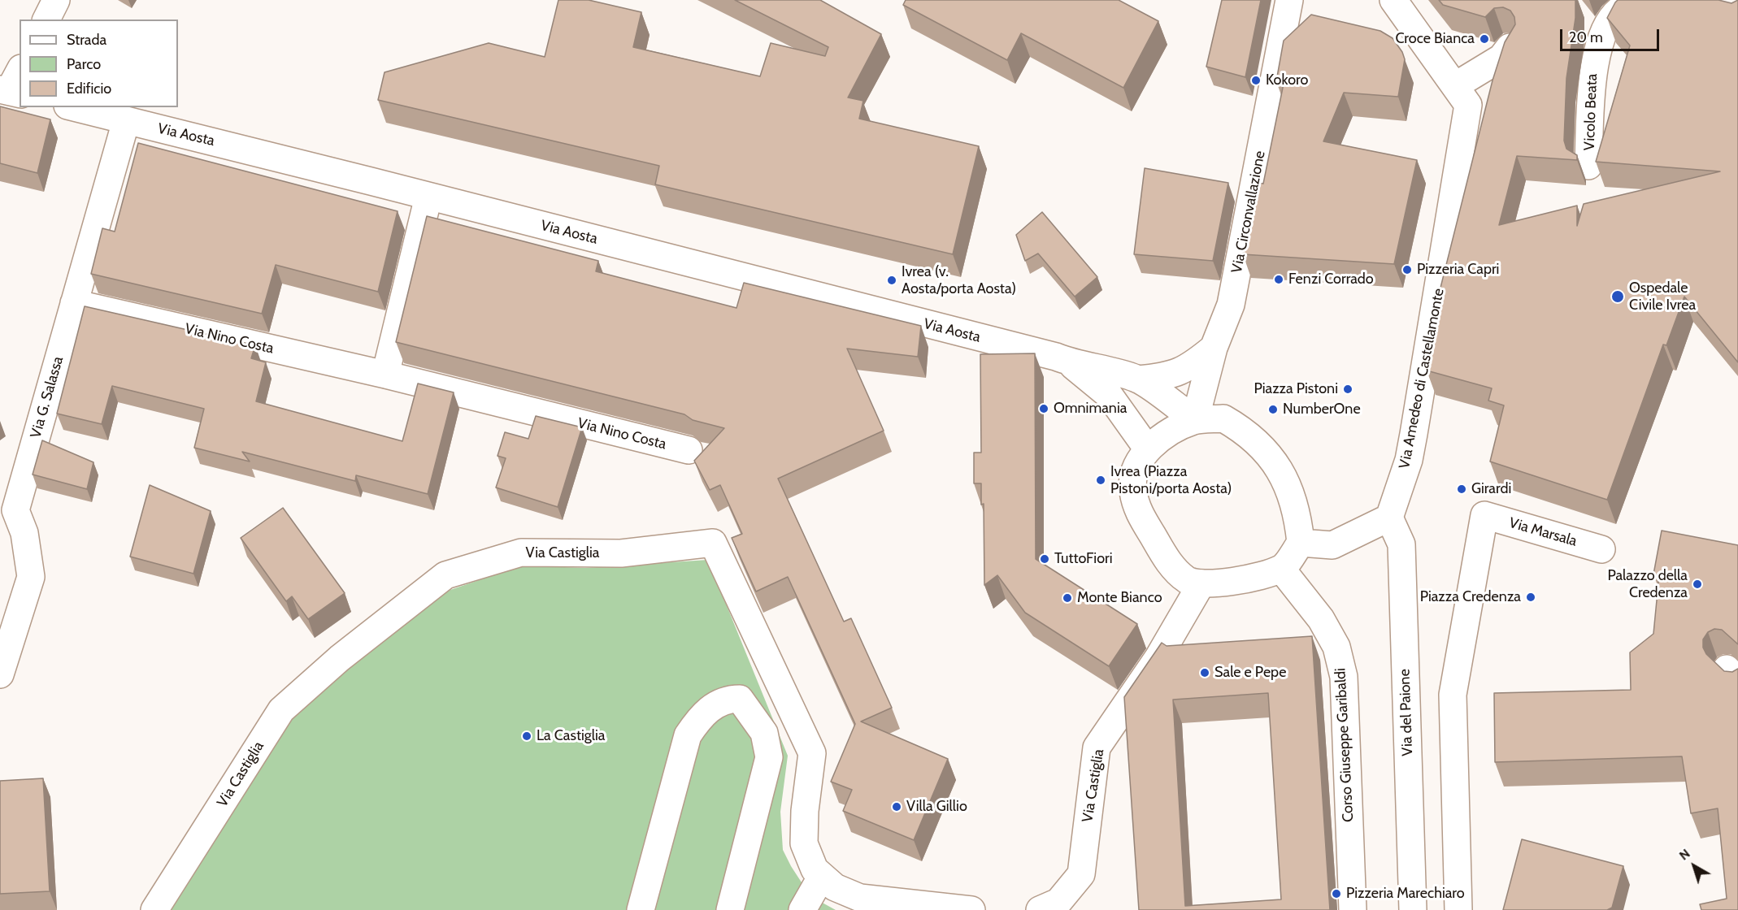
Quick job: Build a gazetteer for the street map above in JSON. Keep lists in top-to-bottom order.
{
  "streets": {
    "street": [
      "Vicolo Beata",
      "Via Aosta",
      "Via Circonvallazione",
      "Via Nino Costa",
      "Via Amedeo di Castellamonte",
      "Via G. Salassa",
      "Via Marsala",
      "Via Castiglia",
      "Via del Paione",
      "Corso Giuseppe Garibaldi"
    ]
  },
  "crossings": [
    ["Via Aosta", "Via Circonvallazione"],
    ["Via Aosta", "Via G. Salassa"],
    ["Via Aosta", "Via Castiglia"],
    ["Via Aosta", "Corso Giuseppe Garibaldi"],
    ["Via Circonvallazione", "Via Castiglia"],
    ["Via Circonvallazione", "Corso Giuseppe Garibaldi"],
    ["Via Nino Costa", "Via G. Salassa"],
    ["Via Amedeo di Castellamonte", "Via del Paione"],
    ["Via Castiglia", "Corso Giuseppe Garibaldi"]
  ],
  "places": [
    "Croce Bianca",
    "Kokoro",
    "Pizzeria Capri",
    "Fenzi Corrado",
    "Ivrea (v. Aosta/porta Aosta)",
    "Ospedale Civile Ivrea",
    "Piazza Pistoni",
    "Omnimania",
    "NumberOne",
    "Ivrea (Piazza Pistoni/porta Aosta)",
    "Girardi",
    "TuttoFiori",
    "Palazzo della Credenza",
    "Piazza Credenza",
    "Monte Bianco",
    "Sale e Pepe",
    "La Castiglia",
    "Villa Gillio",
    "Pizzeria Marechiaro"
  ],
  "legend": ["Strada", "Parco", "Edificio"],
  "scale_bar": "20 m",
  "north": "top left"
}
